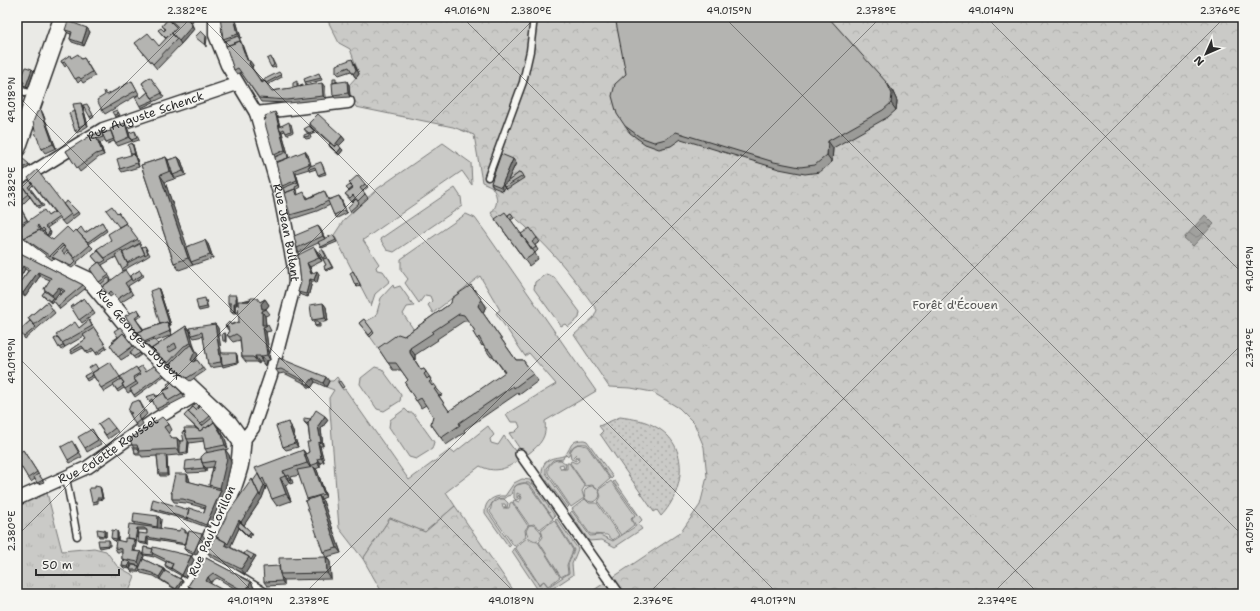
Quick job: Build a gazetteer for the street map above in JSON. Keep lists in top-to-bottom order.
{
  "streets": {
    "main road": ["Rue Georges Joyeux", "Rue Paul Lorillon"],
    "street": ["Rue Auguste Schenck", "Rue Jean Bullant", "Rue Colette Rousset"]
  },
  "crossings": [
    ["Rue Auguste Schenck", "Rue Jean Bullant"],
    ["Rue Jean Bullant", "Rue Georges Joyeux"],
    ["Rue Jean Bullant", "Rue Paul Lorillon"],
    ["Rue Georges Joyeux", "Rue Colette Rousset"],
    ["Rue Georges Joyeux", "Rue Paul Lorillon"]
  ],
  "parks": ["Forêt d'Écouen"],
  "scale_bar": "50 m",
  "north": "bottom left",
  "coordinates": [
    "2.382°E",
    "49.016°N",
    "2.380°E",
    "49.015°N",
    "2.378°E",
    "49.014°N",
    "2.376°E",
    "49.018°N",
    "2.374°E",
    "49.019°N",
    "49.017°N"
  ]
}
